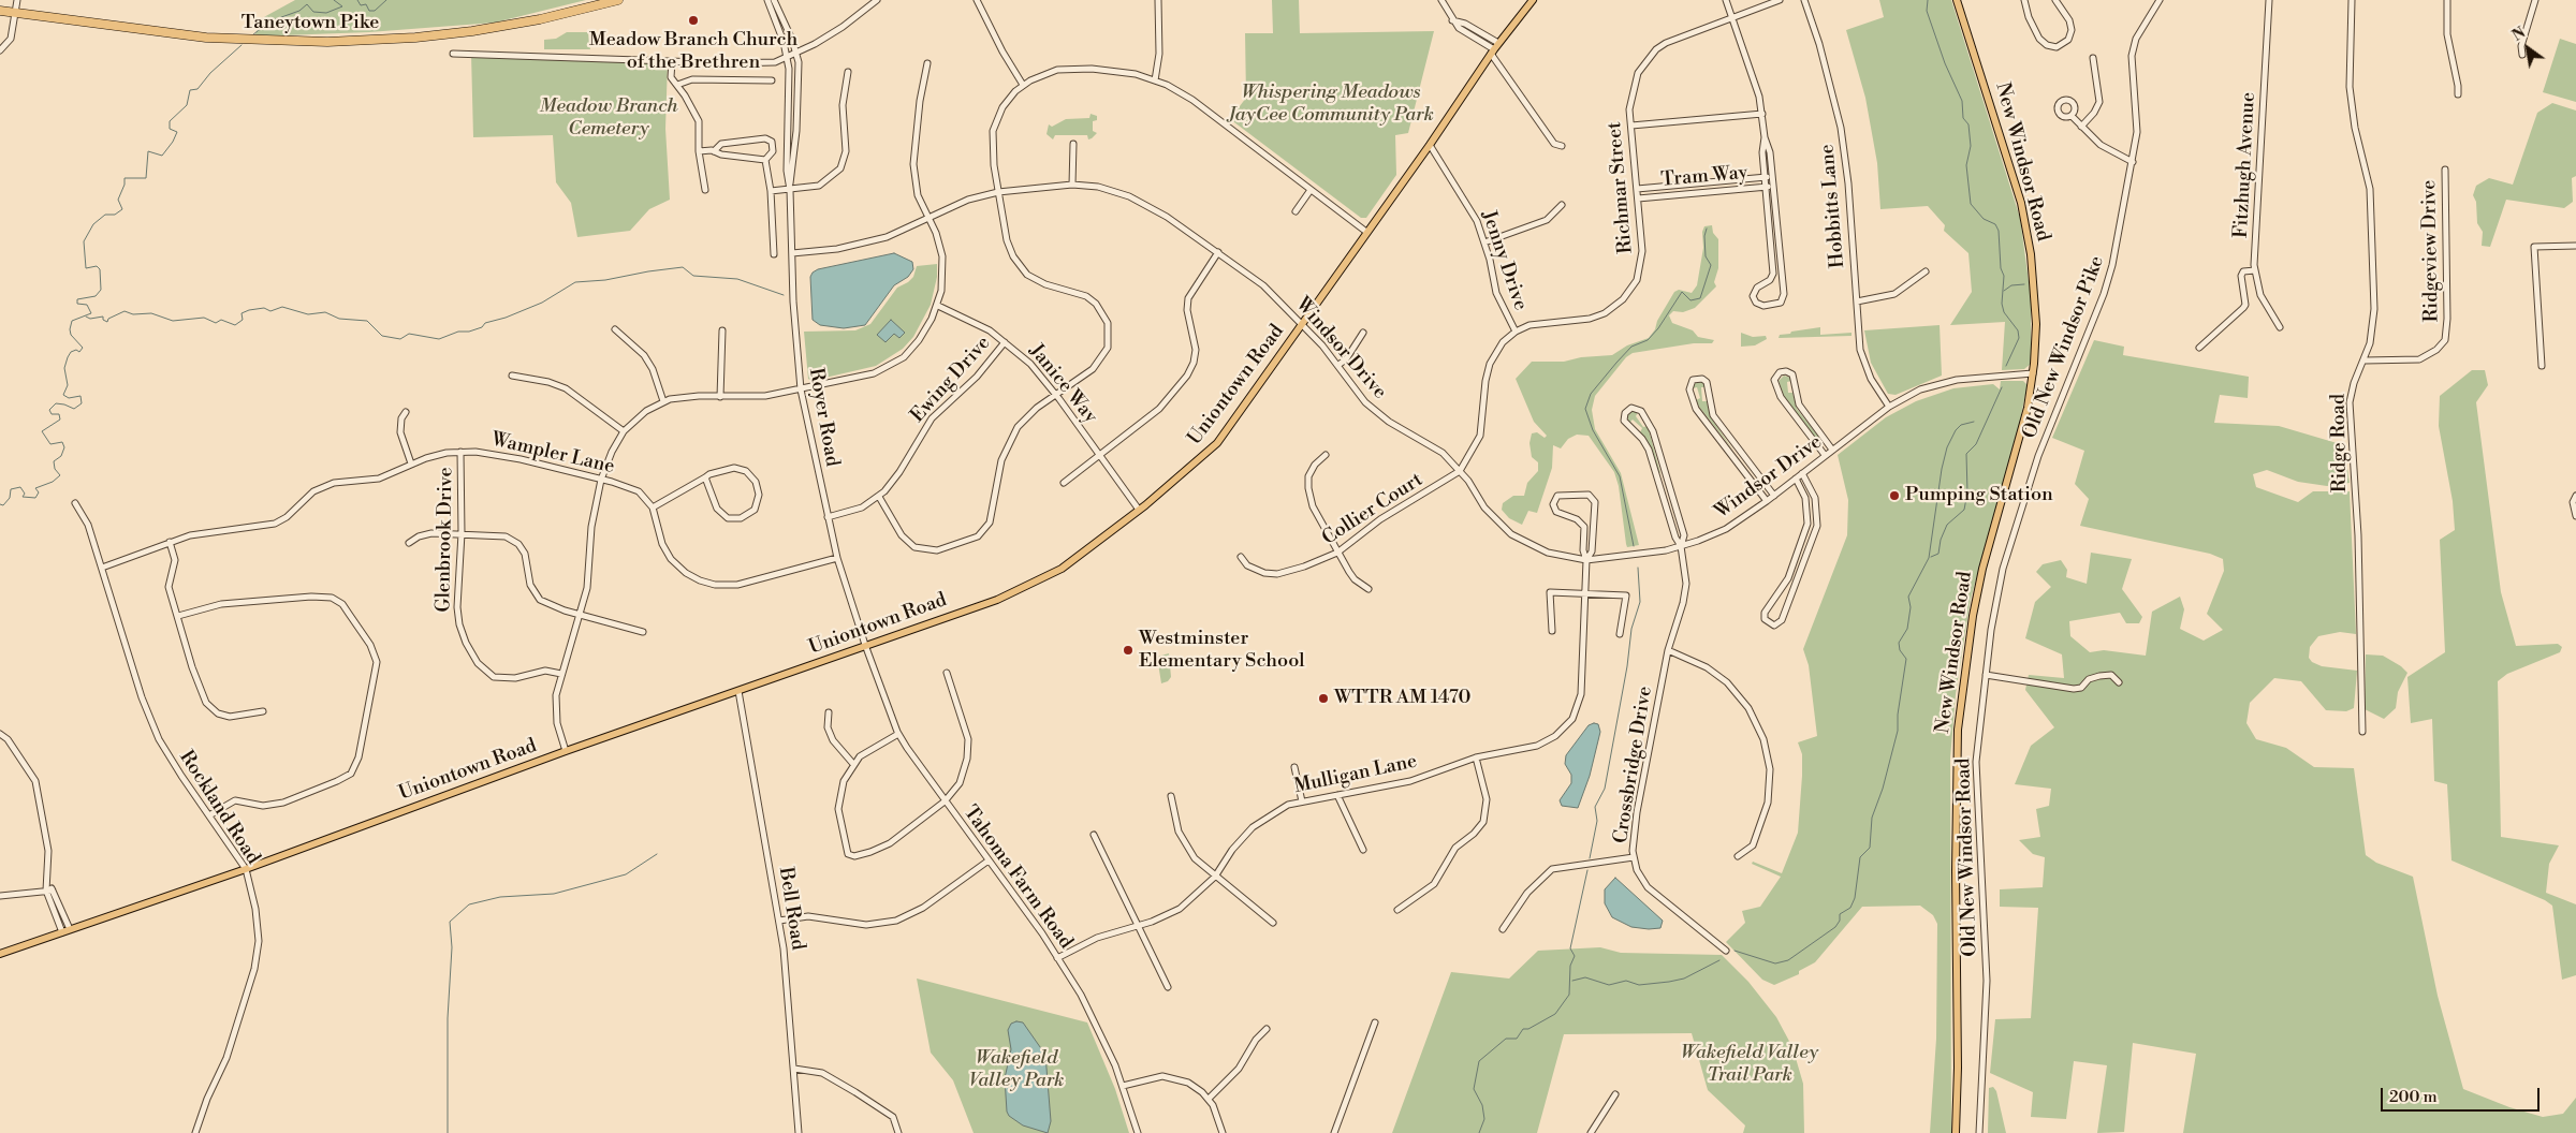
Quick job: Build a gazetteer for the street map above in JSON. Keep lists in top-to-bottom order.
{
  "streets": {
    "highway": ["Taneytown Pike"],
    "main road": ["New Windsor Road", "Uniontown Road"],
    "street": [
      "Fitzhugh Avenue",
      "Tram Way",
      "Richmar Street",
      "Hobbitts Lane",
      "Ridgeview Drive",
      "Jenny Drive",
      "Old New Windsor Pike",
      "Windsor Drive",
      "Ewing Drive",
      "Janice Way",
      "Royer Road",
      "Ridge Road",
      "Wampler Lane",
      "Collier Court",
      "Glenbrook Drive",
      "Crossbridge Drive",
      "Mulligan Lane",
      "Rockland Road",
      "Old New Windsor Road",
      "Tahoma Farm Road",
      "Bell Road"
    ]
  },
  "crossings": [
    ["New Windsor Road", "Windsor Drive"],
    ["Tram Way", "Richmar Street"],
    ["Richmar Street", "Jenny Drive"],
    ["Richmar Street", "Windsor Drive"],
    ["Richmar Street", "Collier Court"],
    ["Hobbitts Lane", "Windsor Drive"],
    ["Ridgeview Drive", "Ridge Road"],
    ["Jenny Drive", "Uniontown Road"],
    ["Old New Windsor Pike", "Old New Windsor Road"],
    ["Windsor Drive", "Uniontown Road"],
    ["Windsor Drive", "Royer Road"],
    ["Windsor Drive", "Collier Court"],
    ["Windsor Drive", "Crossbridge Drive"],
    ["Windsor Drive", "Mulligan Lane"],
    ["Ewing Drive", "Janice Way"],
    ["Ewing Drive", "Royer Road"],
    ["Janice Way", "Uniontown Road"],
    ["Uniontown Road", "Royer Road"],
    ["Uniontown Road", "Rockland Road"],
    ["Uniontown Road", "Tahoma Farm Road"],
    ["Uniontown Road", "Bell Road"],
    ["Royer Road", "Tahoma Farm Road"],
    ["Wampler Lane", "Glenbrook Drive"],
    ["Wampler Lane", "Rockland Road"],
    ["Mulligan Lane", "Tahoma Farm Road"]
  ],
  "parks": [
    "Whispering Meadows JayCee Community Park",
    "Meadow Branch Cemetery",
    "Wakefield Valley Trail Park",
    "Wakefield Valley Park"
  ],
  "places": [
    "Meadow Branch Church of the Brethren",
    "Pumping Station",
    "Westminster Elementary School",
    "WTTR AM 1470"
  ],
  "scale_bar": "200 m",
  "north": "top left"
}
